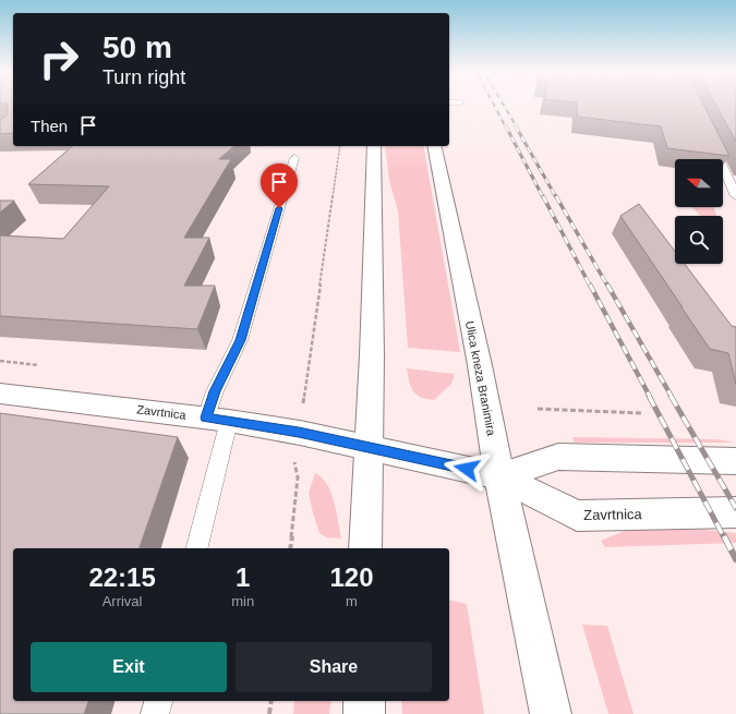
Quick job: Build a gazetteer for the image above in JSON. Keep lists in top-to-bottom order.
{
  "streets": {
    "main road": ["Ulica kneza Branimira", "Zavrtnica"]
  },
  "crossings": [
    ["Ulica kneza Branimira", "Zavrtnica"]
  ],
  "north": "left",
  "page": {
    "turn": ["50 m", "Turn right"],
    "then": "Then",
    "eta": [
      "22:15",
      "Arrival",
      "1",
      "min",
      "120",
      "m"
    ],
    "buttons": ["Exit", "Share"]
  }
}
